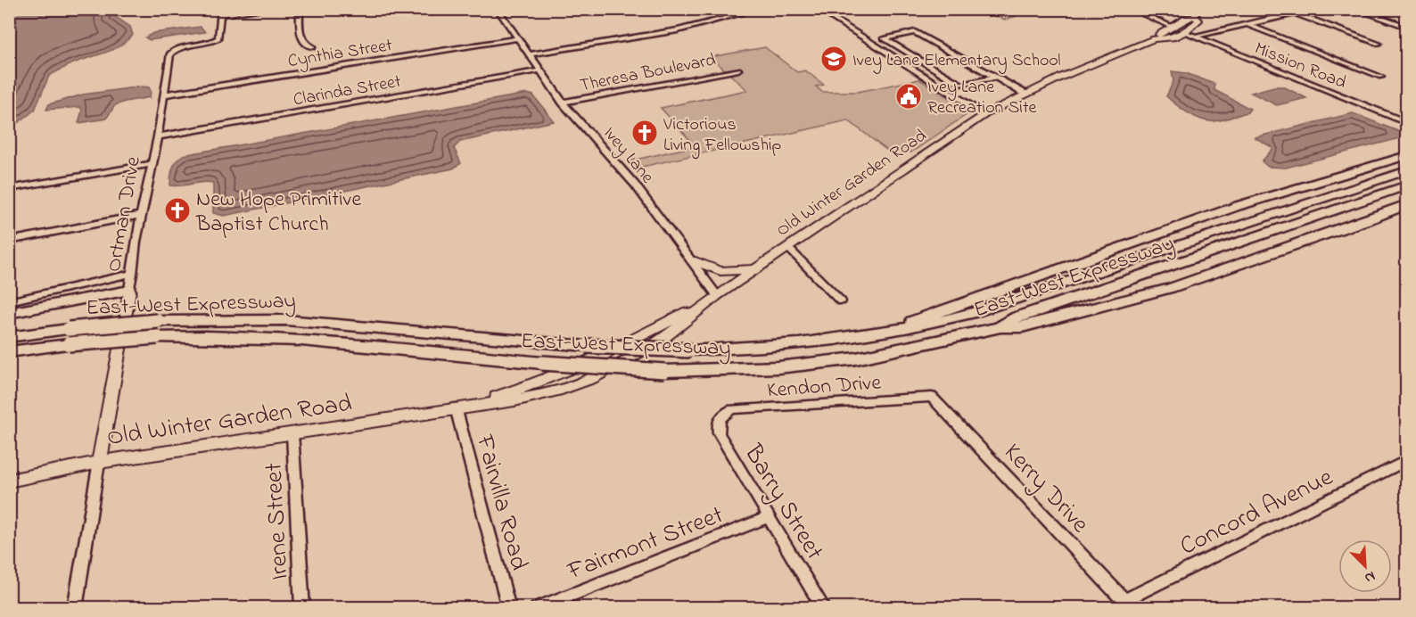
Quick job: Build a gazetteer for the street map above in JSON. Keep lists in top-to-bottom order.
{
  "streets": {
    "highway": ["East-West Expressway"],
    "main road": ["Old Winter Garden Road", "Ortman Drive"],
    "street": [
      "Cynthia Street",
      "Mission Road",
      "Theresa Boulevard",
      "Clarinda Street",
      "Ivey Lane",
      "Kendon Drive",
      "Kerry Drive",
      "Barry Street",
      "Fairvilla Road",
      "Concord Avenue",
      "Irene Street",
      "Fairmont Street"
    ]
  },
  "crossings": [
    ["Cynthia Street", "Ivey Lane"],
    ["Cynthia Street", "Ortman Drive"],
    ["Mission Road", "Old Winter Garden Road"],
    ["Theresa Boulevard", "Ivey Lane"],
    ["Clarinda Street", "Ivey Lane"],
    ["Clarinda Street", "Ortman Drive"],
    ["Ivey Lane", "Old Winter Garden Road"],
    ["Old Winter Garden Road", "Ortman Drive"],
    ["Old Winter Garden Road", "Fairvilla Road"],
    ["Old Winter Garden Road", "Irene Street"],
    ["Kendon Drive", "Kerry Drive"],
    ["Kendon Drive", "Barry Street"],
    ["Kerry Drive", "Concord Avenue"],
    ["Barry Street", "Fairmont Street"]
  ],
  "places": {
    "school or university": ["Ivey Lane Elementary School"],
    "public building": ["Ivey Lane Recreation Site"],
    "church": ["Victorious Living Fellowship", "New Hope Primitive Baptist Church"]
  },
  "north": "bottom right"
}
